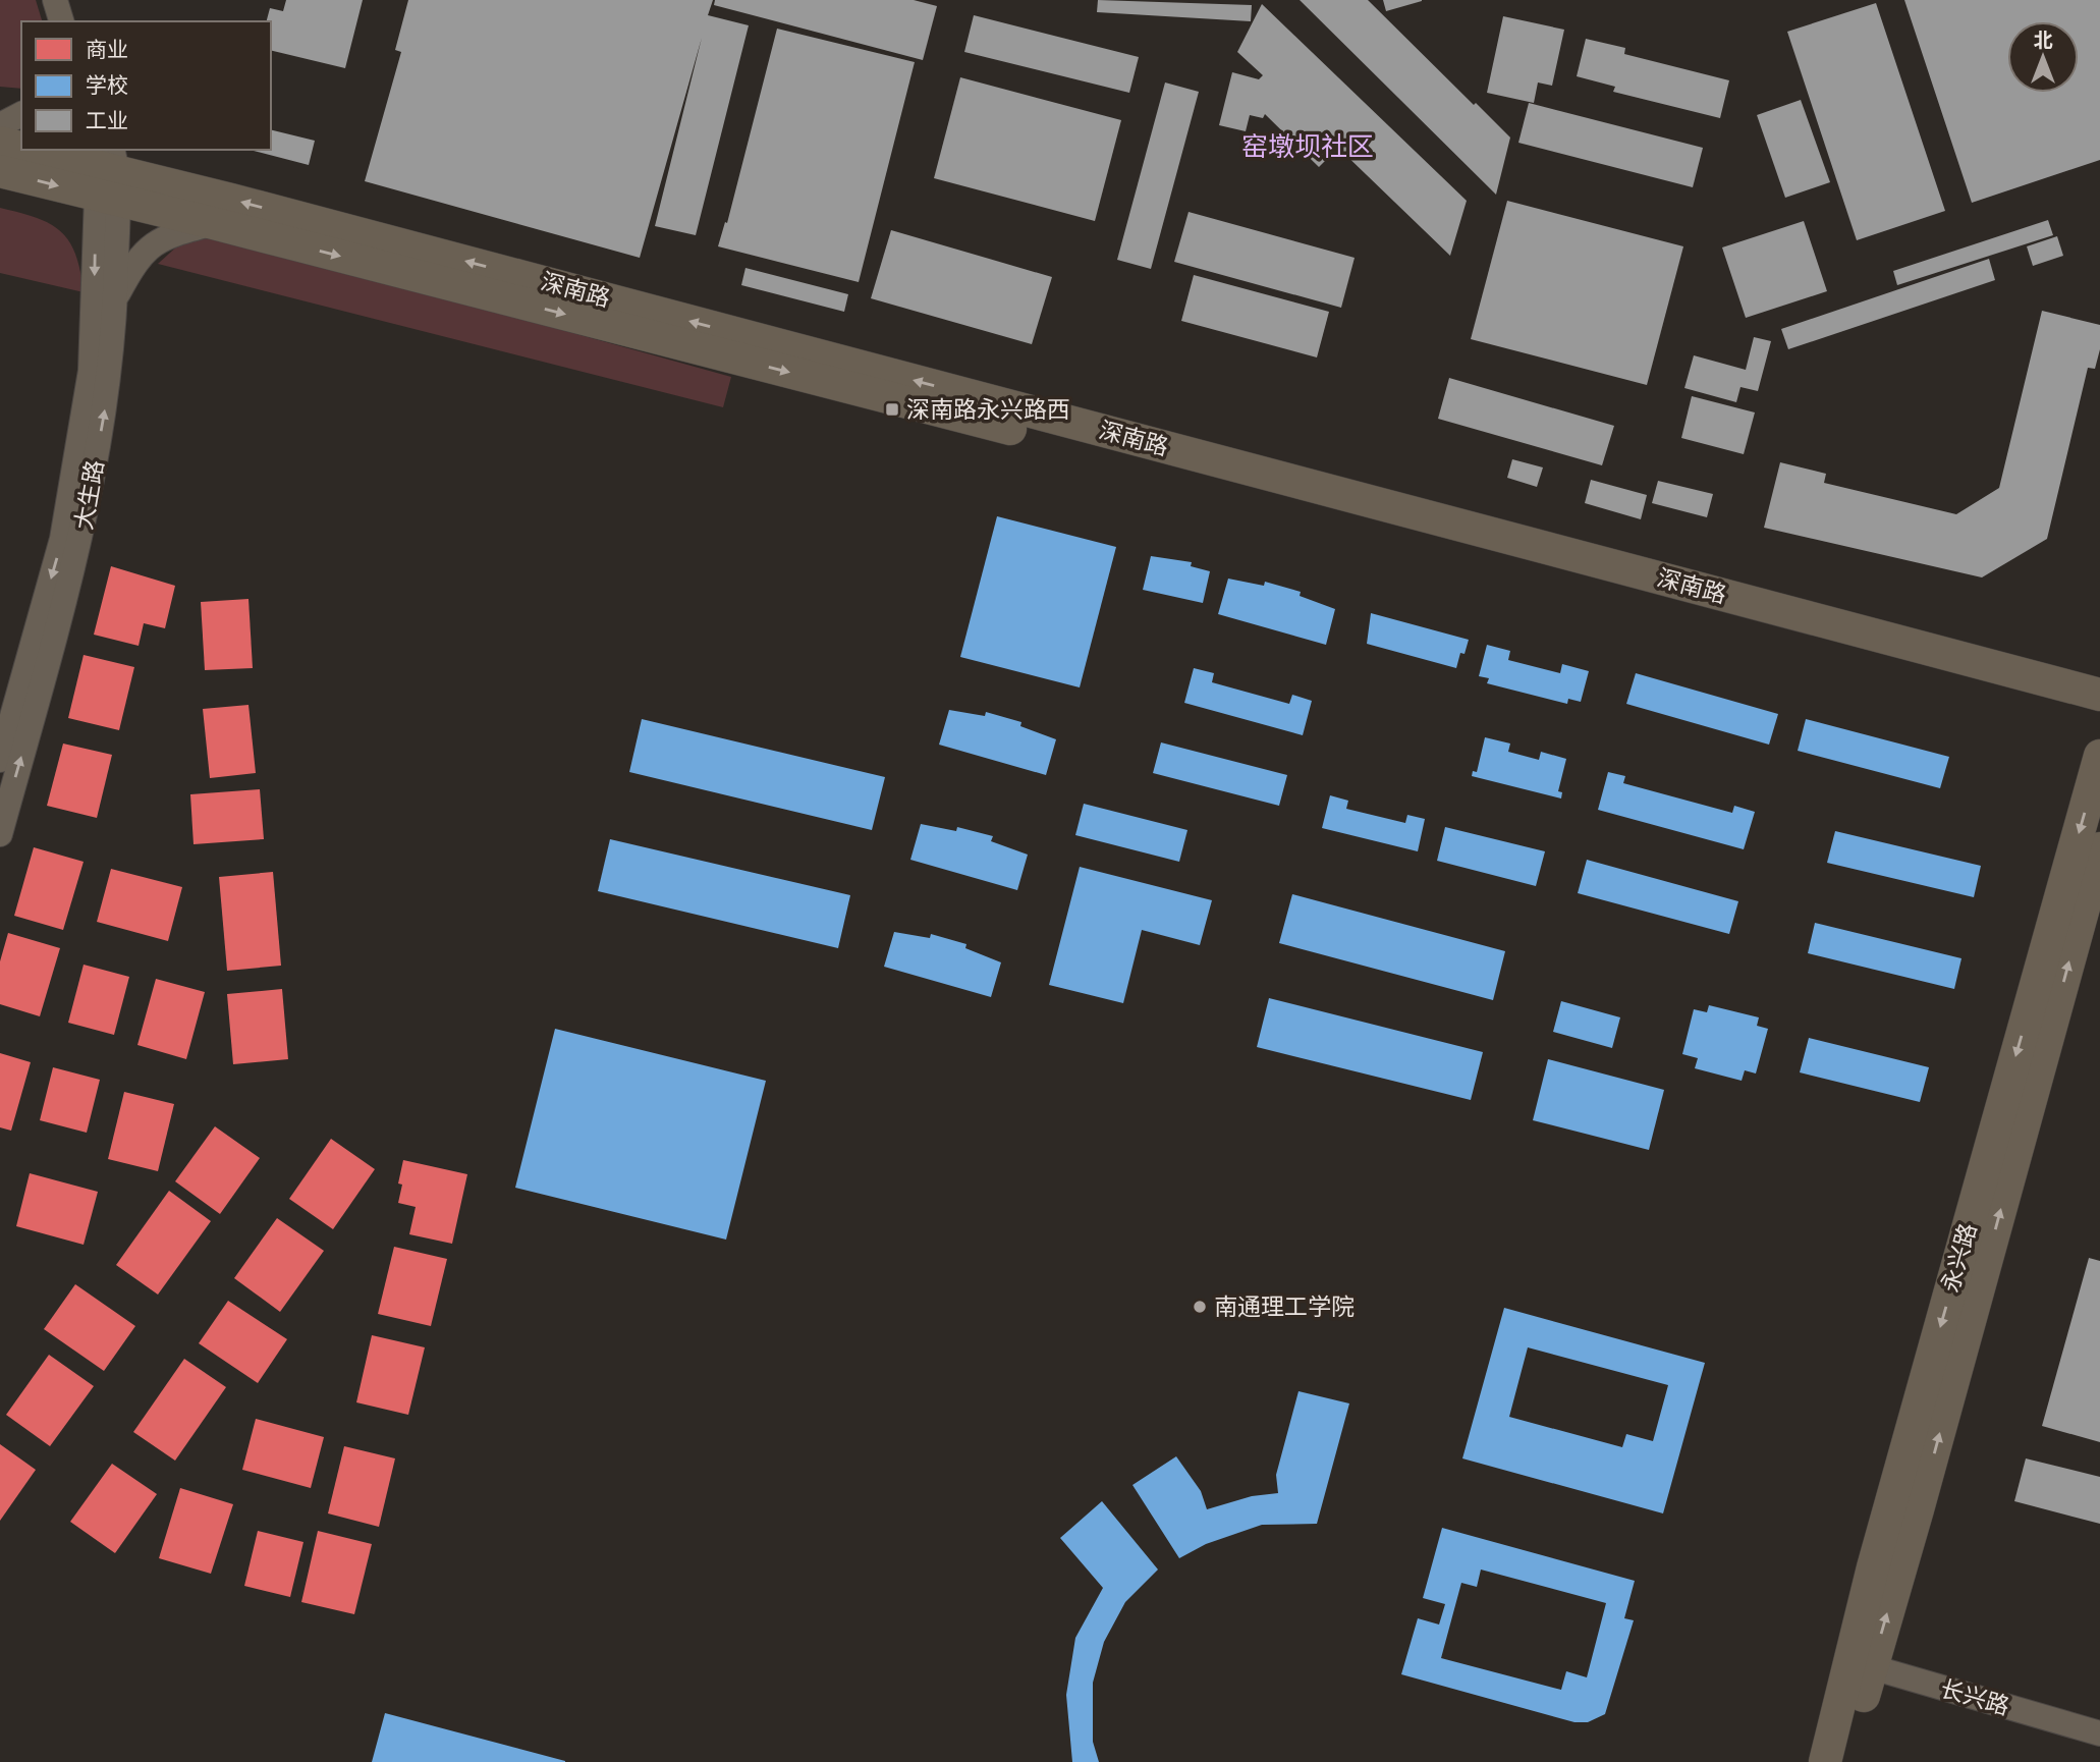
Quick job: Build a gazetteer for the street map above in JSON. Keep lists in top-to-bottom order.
{
  "streets": {
    "main road": ["深南路", "永兴路"],
    "street": ["大生路", "长兴路"]
  },
  "crossings": [
    ["深南路", "大生路"],
    ["永兴路", "长兴路"]
  ],
  "districts": ["窑墩坝社区"],
  "places": {
    "transit": ["深南路永兴路西"],
    "other": ["南通理工学院"]
  },
  "legend": ["商业", "学校", "工业"],
  "north": "top"
}
